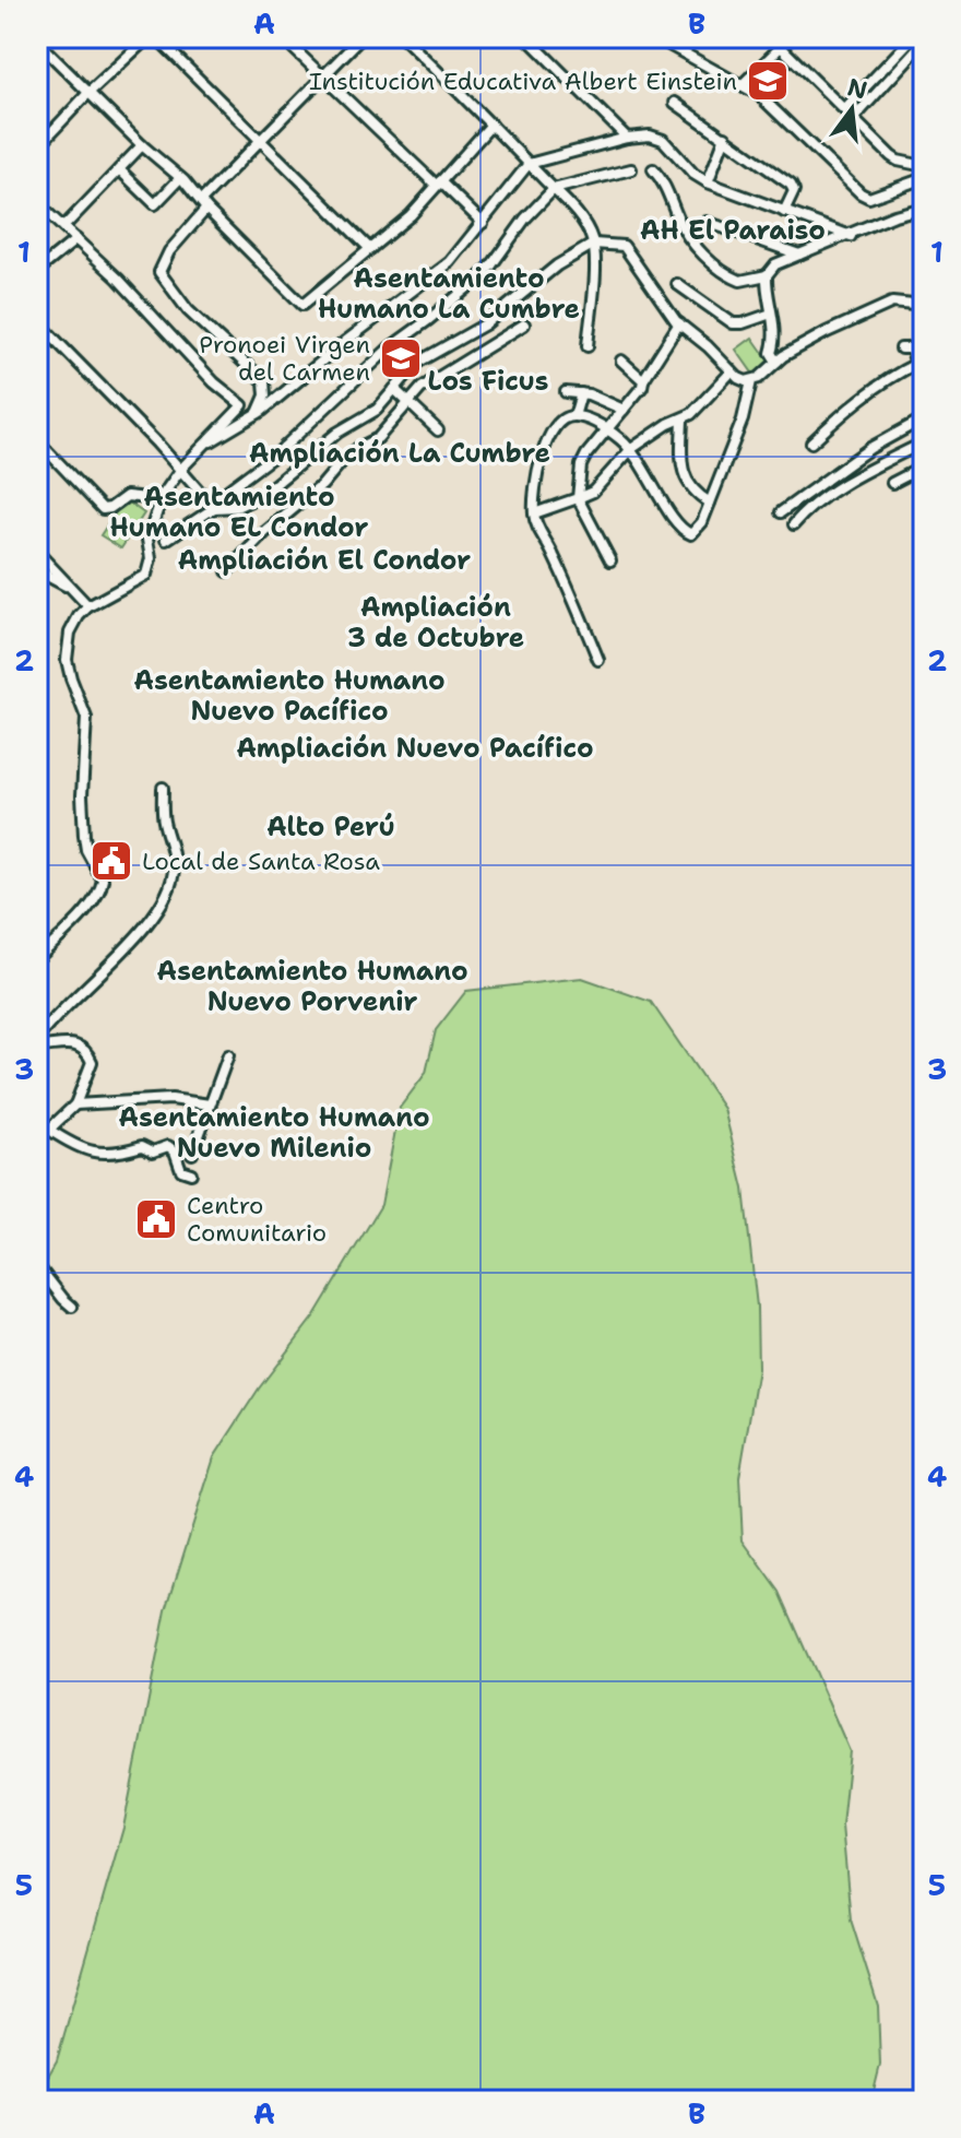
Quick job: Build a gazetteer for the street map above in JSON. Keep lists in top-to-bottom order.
{
  "districts": [
    "AH El Paraiso",
    "Asentamiento Humano La Cumbre",
    "Los Ficus",
    "Ampliación La Cumbre",
    "Asentamiento Humano EL Condor",
    "Ampliación El Condor",
    "Ampliación 3 de Octubre",
    "Asentamiento Humano Nuevo Pacífico",
    "Ampliación Nuevo Pacífico",
    "Alto Perú",
    "Asentamiento Humano Nuevo Porvenir",
    "Asentamiento Humano Nuevo Milenio"
  ],
  "places": {
    "school or university": ["Institución Educativa Albert Einstein", "Pronoei Virgen del Carmen"],
    "public building": ["Local de Santa Rosa", "Centro Comunitario"]
  },
  "north": "top",
  "grid": {
    "columns": ["A", "B"],
    "rows": [
      "1",
      "2",
      "3",
      "4",
      "5"
    ]
  }
}
